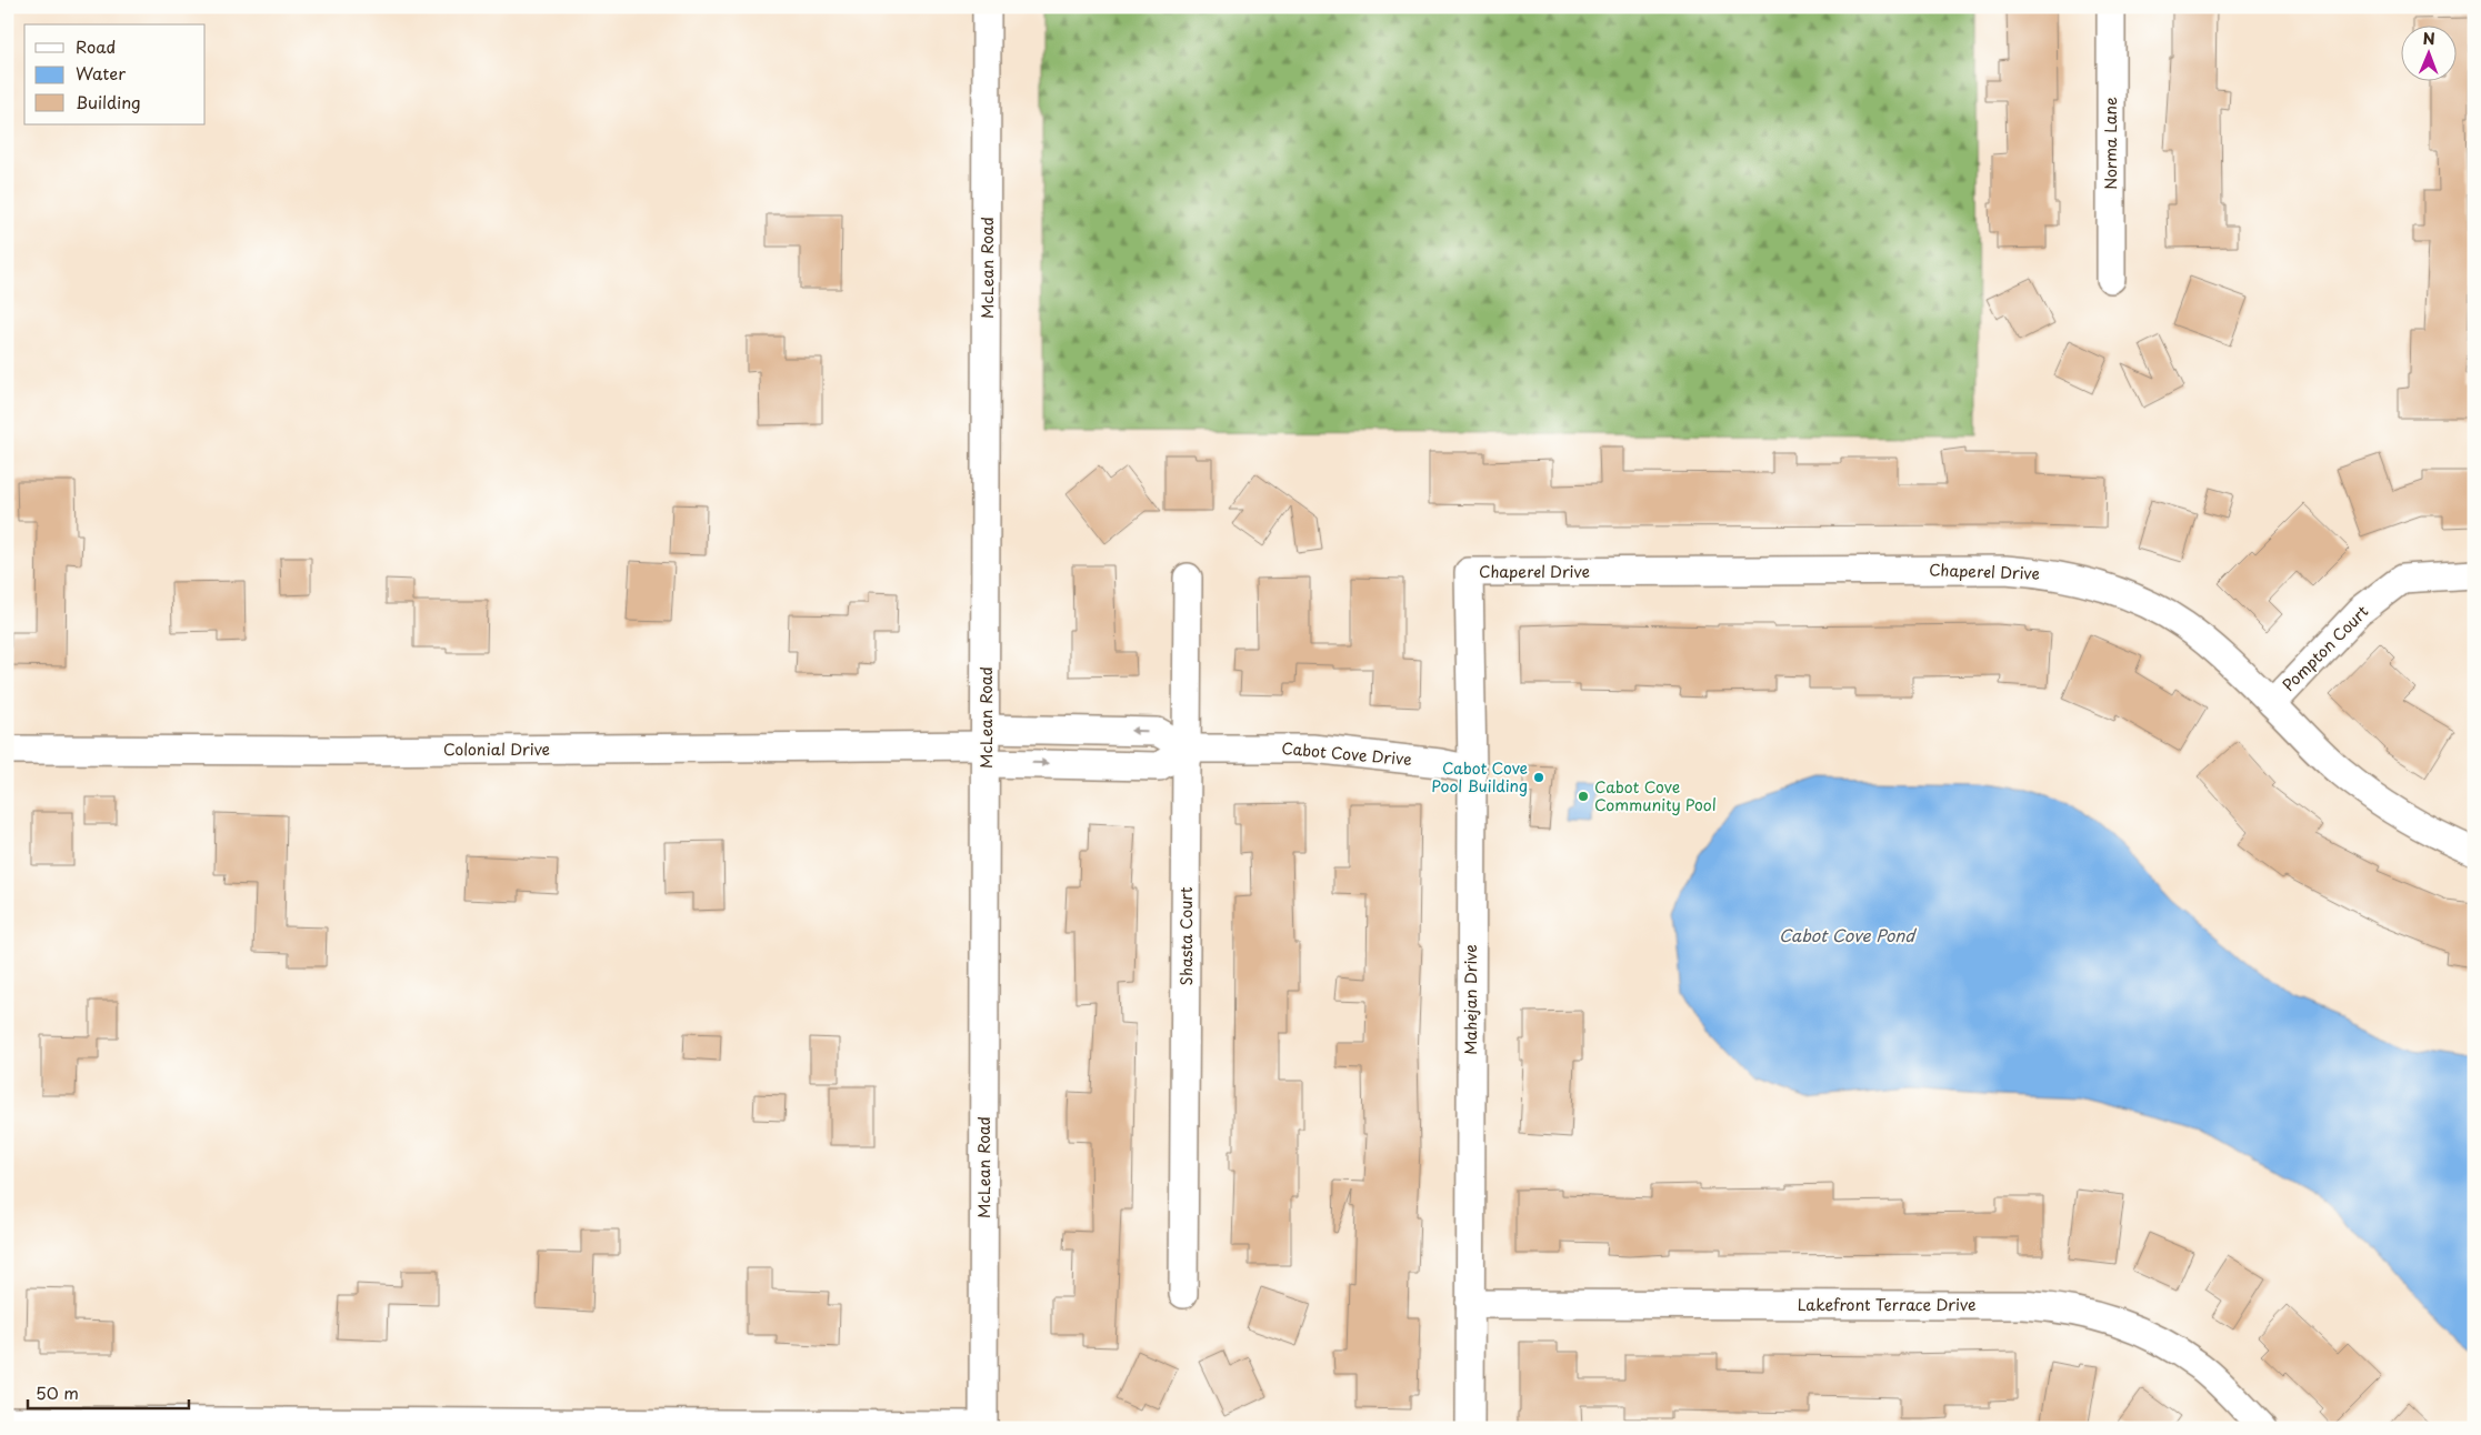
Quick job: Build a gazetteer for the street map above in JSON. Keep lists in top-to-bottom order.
{
  "streets": {
    "street": [
      "Norma Lane",
      "McLean Road",
      "Chaperel Drive",
      "Pompton Court",
      "Colonial Drive",
      "Cabot Cove Drive",
      "Shasta Court",
      "Mahejan Drive",
      "Lakefront Terrace Drive"
    ]
  },
  "crossings": [
    ["McLean Road", "Colonial Drive"],
    ["Chaperel Drive", "Pompton Court"],
    ["Chaperel Drive", "Mahejan Drive"],
    ["Cabot Cove Drive", "Shasta Court"],
    ["Cabot Cove Drive", "Mahejan Drive"],
    ["Mahejan Drive", "Lakefront Terrace Drive"]
  ],
  "water": ["Cabot Cove Pond"],
  "places": ["Cabot Cove Pool Building", "Cabot Cove Community Pool"],
  "legend": ["Road", "Water", "Building"],
  "scale_bar": "50 m",
  "north": "top"
}
